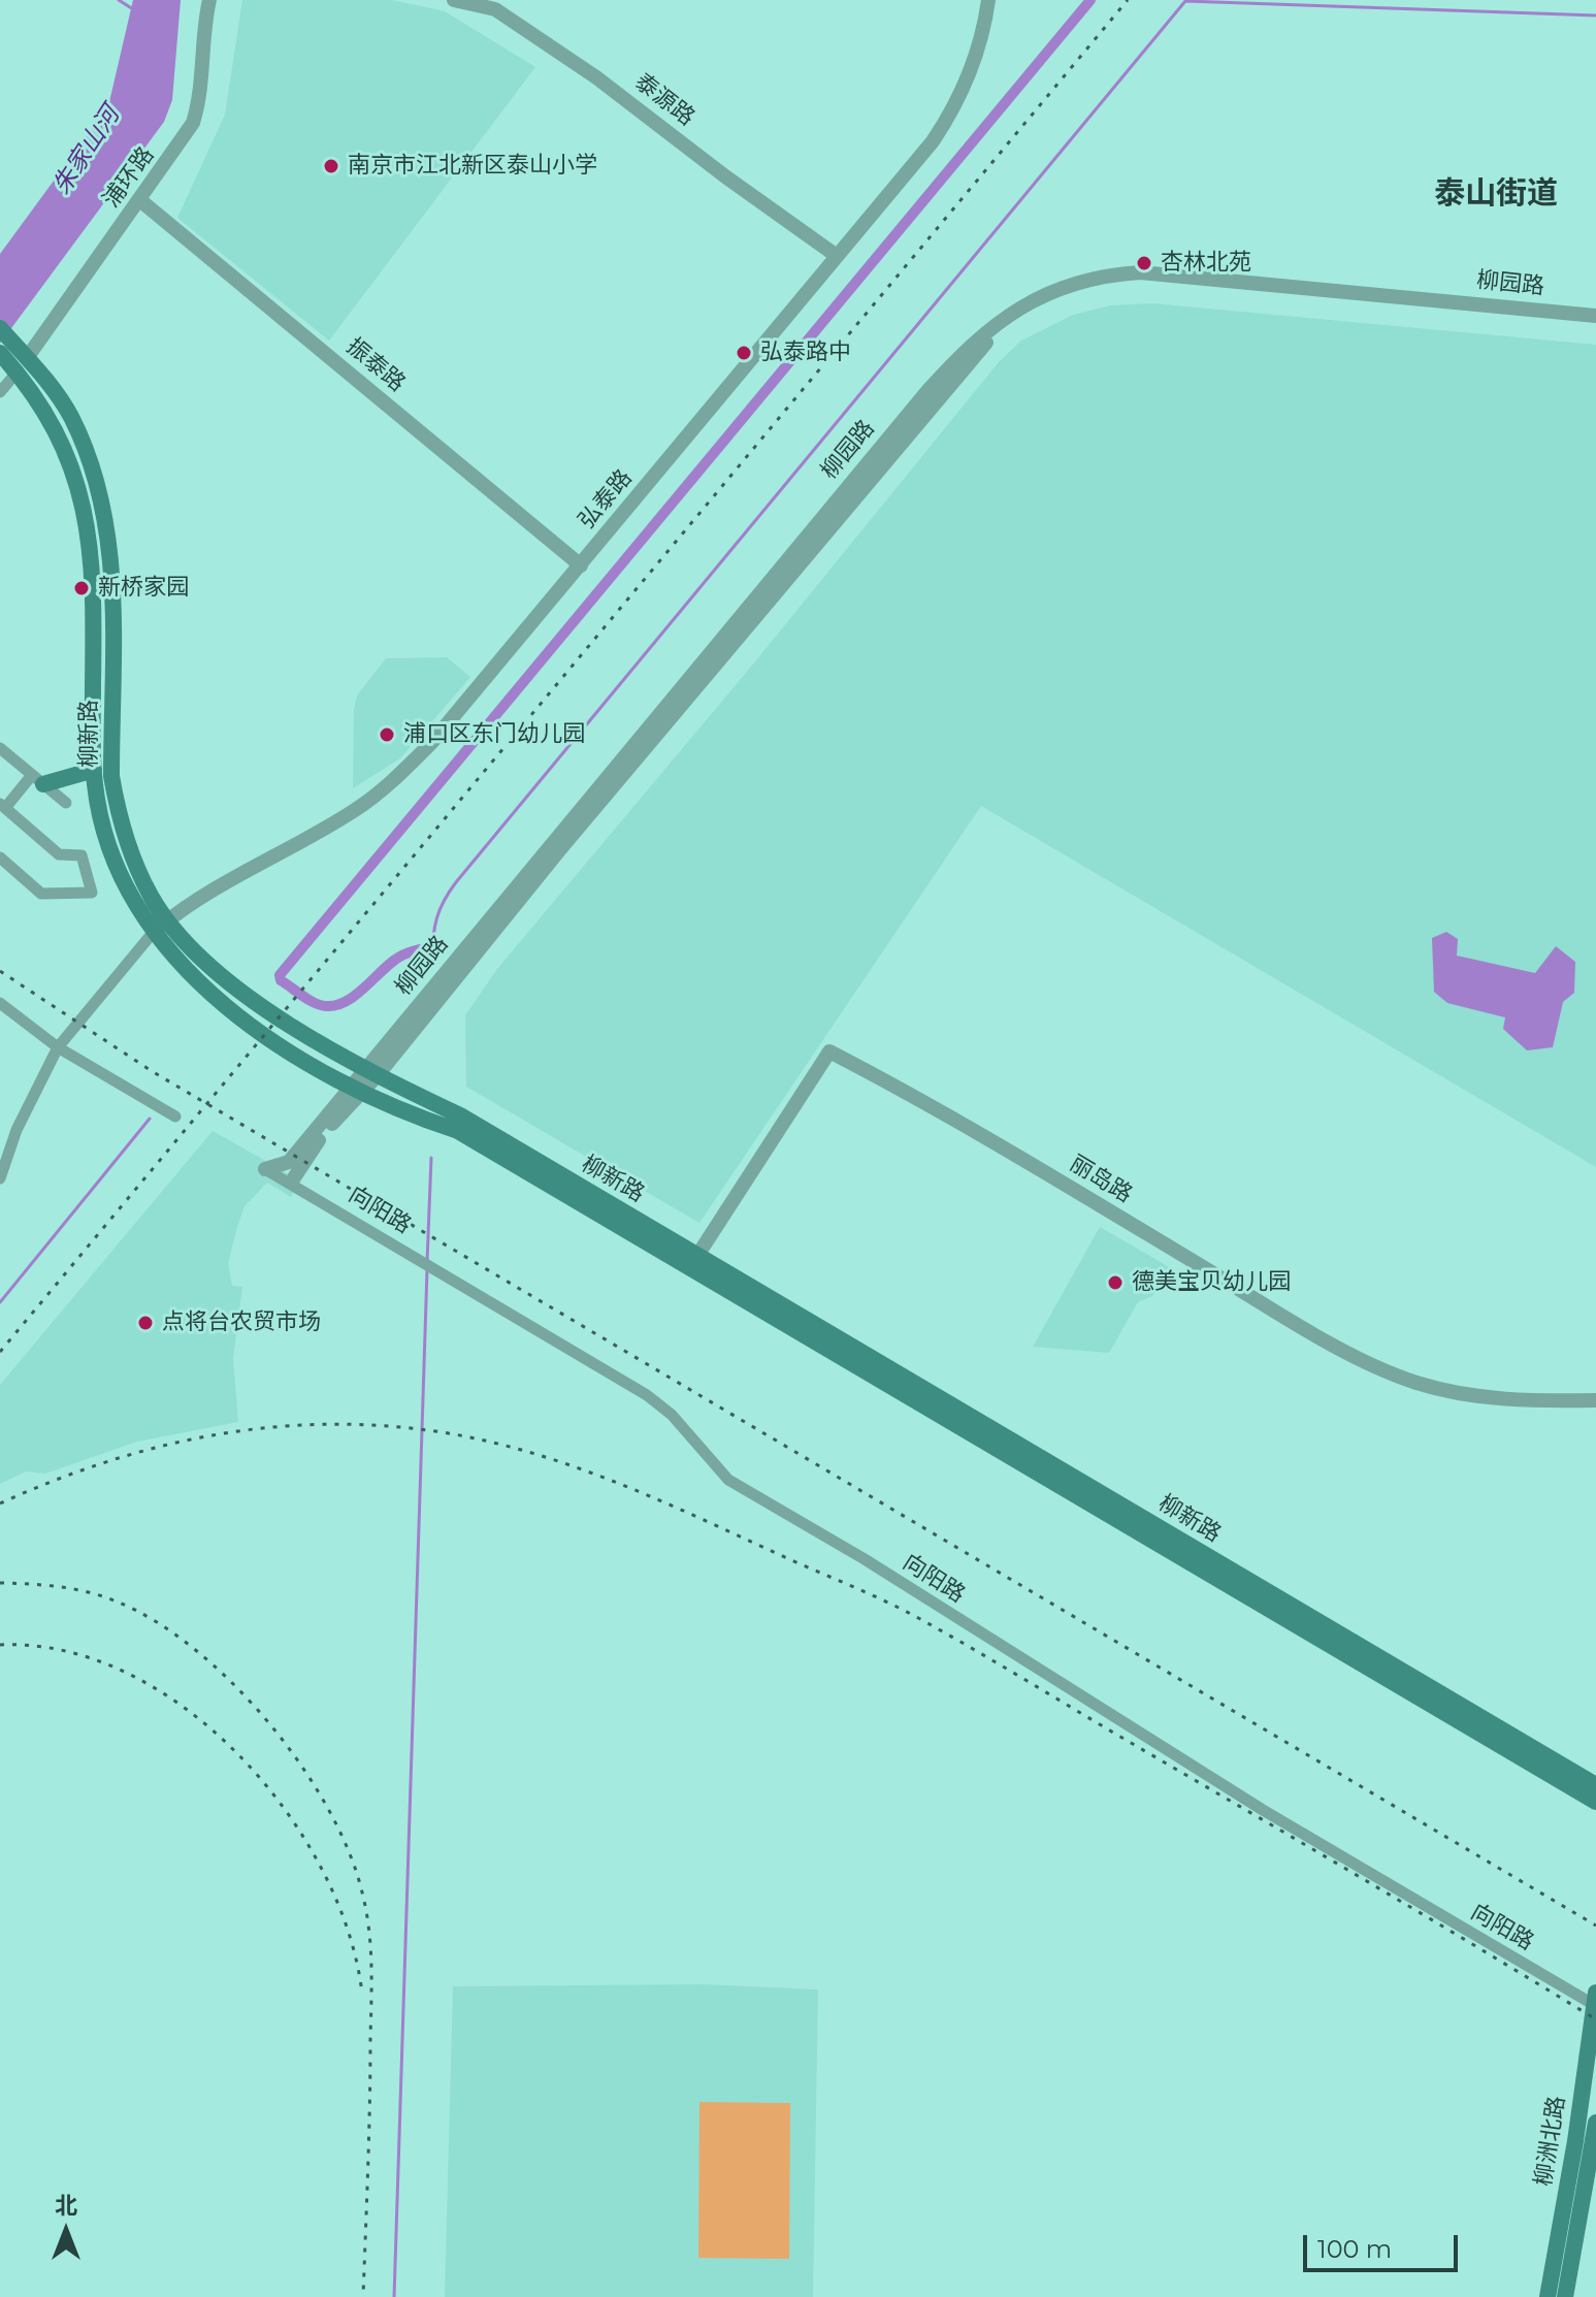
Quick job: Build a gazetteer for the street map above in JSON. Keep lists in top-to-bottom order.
{
  "streets": {
    "main road": ["柳新路", "柳洲北路"],
    "street": [
      "泰源路",
      "浦环路",
      "柳园路",
      "振泰路",
      "弘泰路",
      "丽岛路",
      "向阳路"
    ]
  },
  "crossings": [
    ["泰源路", "弘泰路"],
    ["浦环路", "振泰路"],
    ["浦环路", "柳新路"],
    ["柳园路", "柳新路"],
    ["振泰路", "弘泰路"],
    ["弘泰路", "柳新路"],
    ["柳新路", "丽岛路"],
    ["向阳路", "柳洲北路"]
  ],
  "districts": ["泰山街道"],
  "water": ["朱家山河"],
  "places": [
    "南京市江北新区泰山小学",
    "杏林北苑",
    "弘泰路中",
    "新桥家园",
    "浦口区东门幼儿园",
    "德美宝贝幼儿园",
    "点将台农贸市场"
  ],
  "scale_bar": "100 m",
  "north": "top"
}
